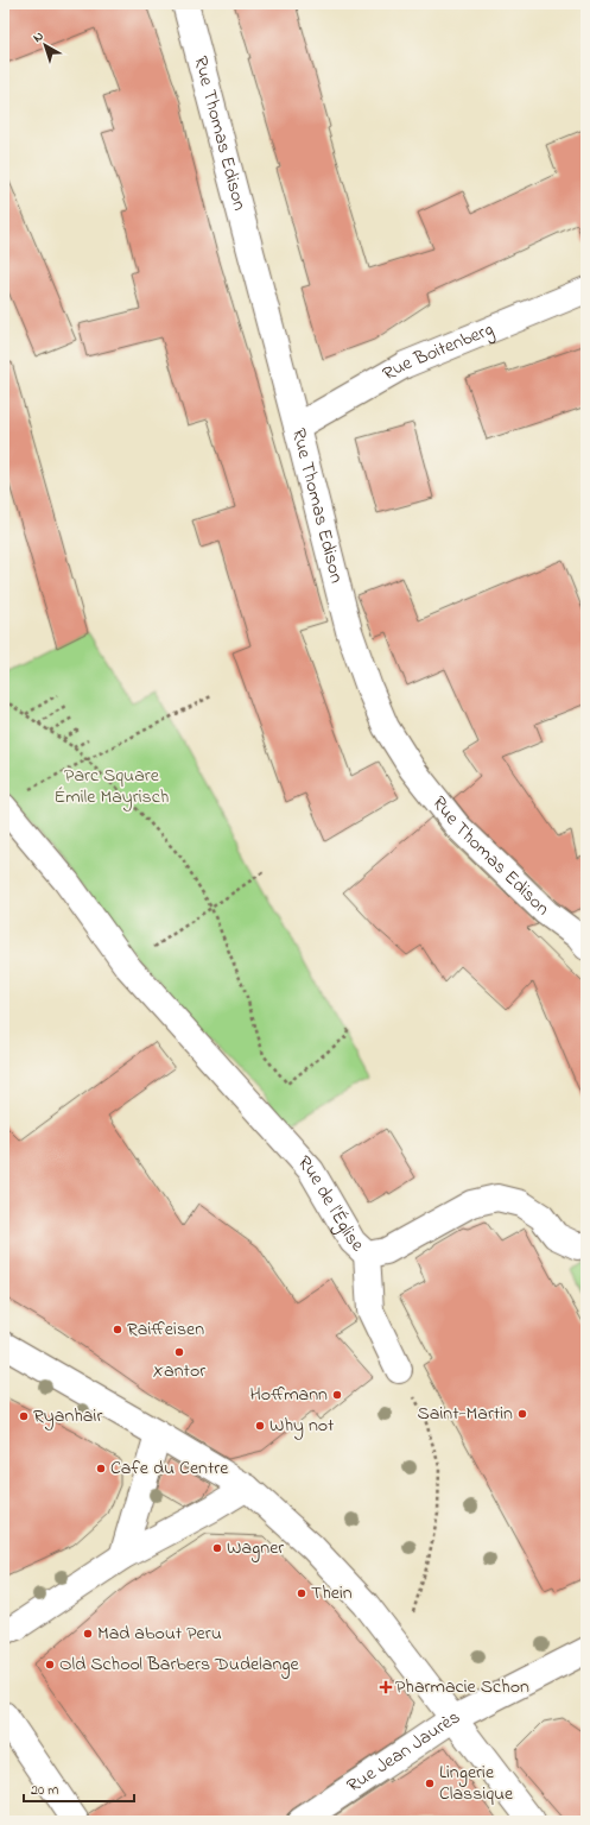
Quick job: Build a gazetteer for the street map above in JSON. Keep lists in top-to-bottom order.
{
  "streets": {
    "street": [
      "Rue Thomas Edison",
      "Rue Boitenberg",
      "Rue de l'Église",
      "Rue Jean Jaurès"
    ]
  },
  "crossings": [
    ["Rue Thomas Edison", "Rue Boitenberg"]
  ],
  "parks": ["Parc Square Émile Mayrisch"],
  "places": {
    "other": [
      "Raiffeisen",
      "Xantor",
      "Hoffmann",
      "Saint-Martin",
      "Ryanhair",
      "Why not",
      "Cafe du Centre",
      "Wagner",
      "Thein",
      "Mad about Peru",
      "Old School Barbers Dudelange",
      "Lingerie Classique"
    ],
    "health": ["Pharmacie Schon"]
  },
  "scale_bar": "20 m",
  "north": "top left"
}
